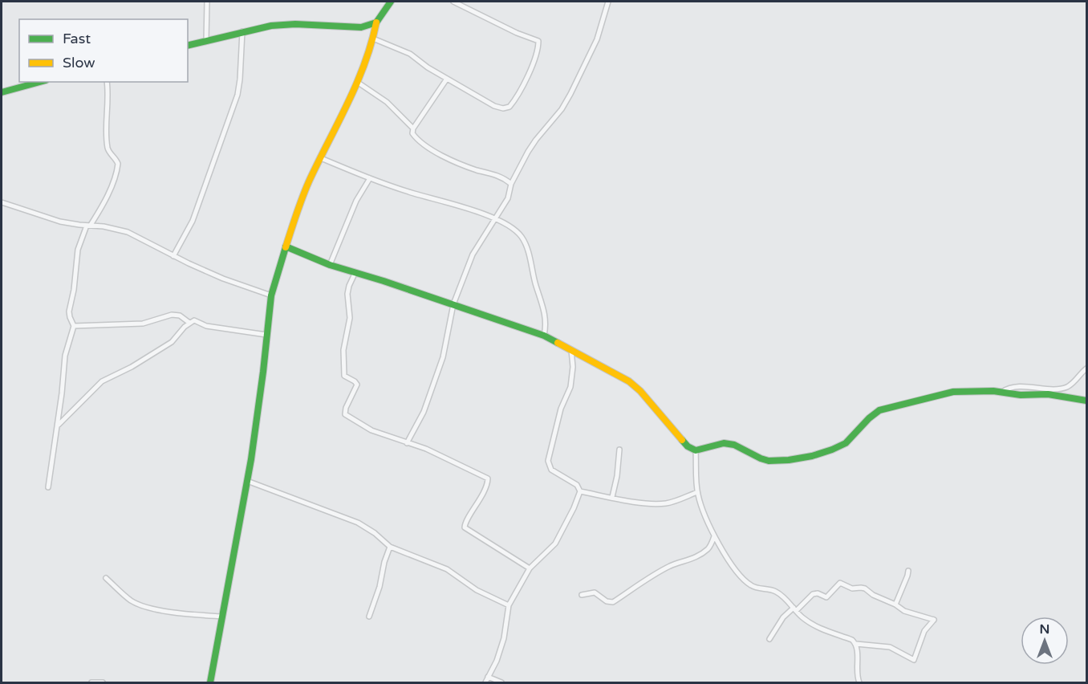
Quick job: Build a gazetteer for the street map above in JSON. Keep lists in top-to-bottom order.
{
  "legend": ["Fast", "Slow"],
  "north": "top"
}
